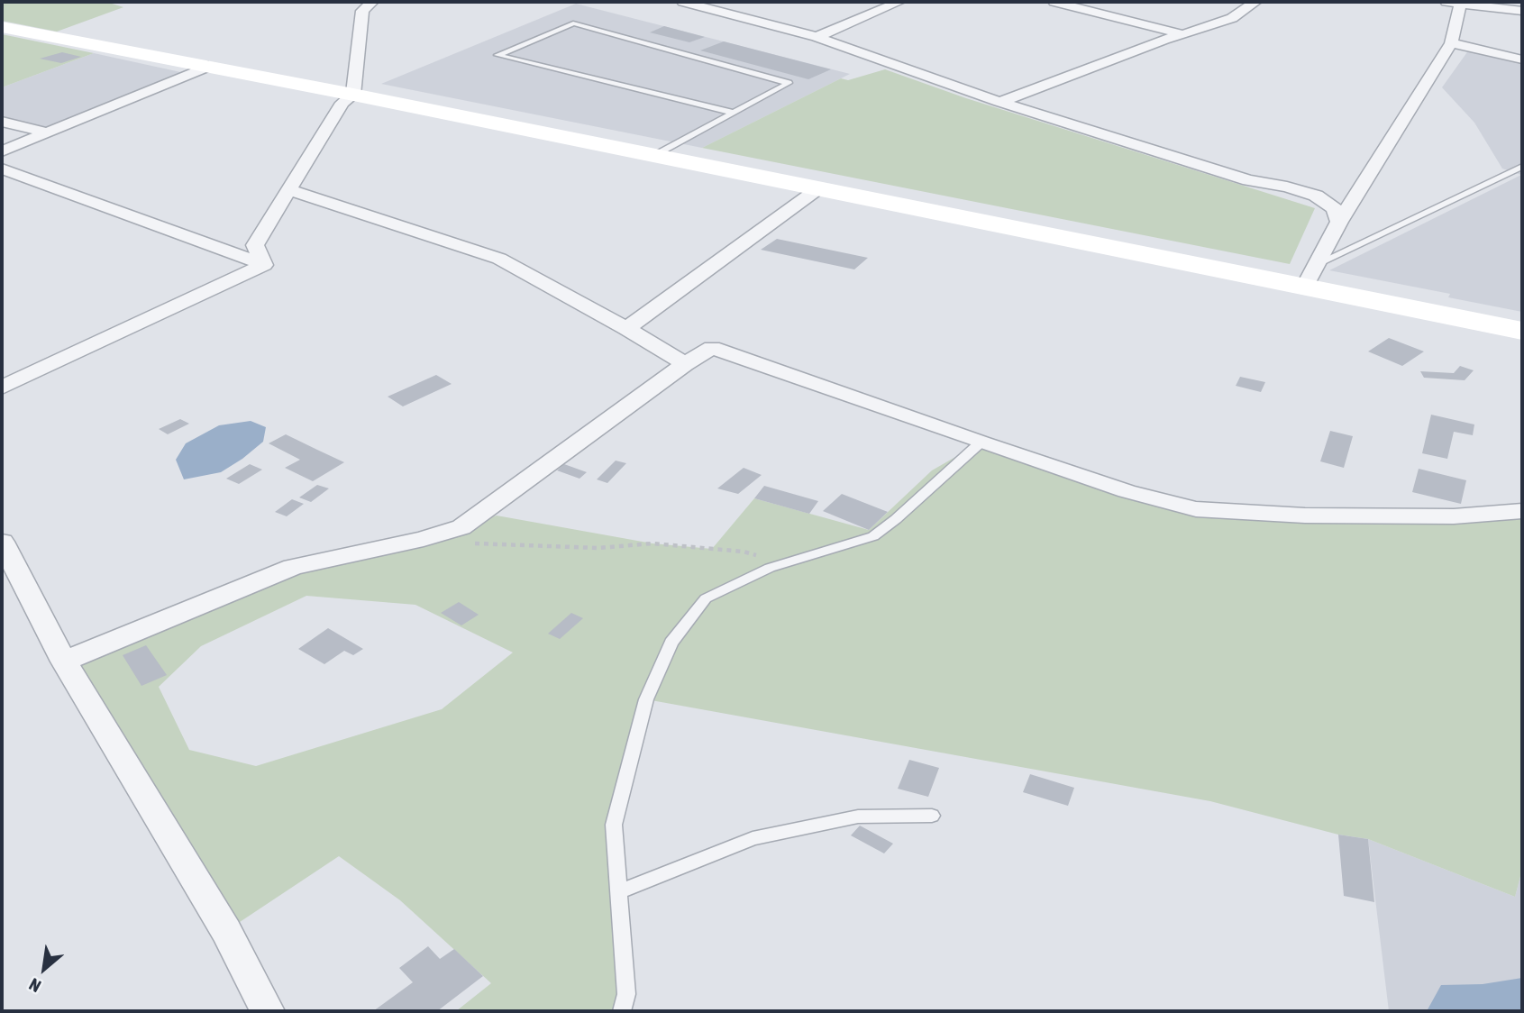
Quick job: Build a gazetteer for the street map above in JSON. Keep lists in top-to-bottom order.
{
  "north": "bottom left"
}
